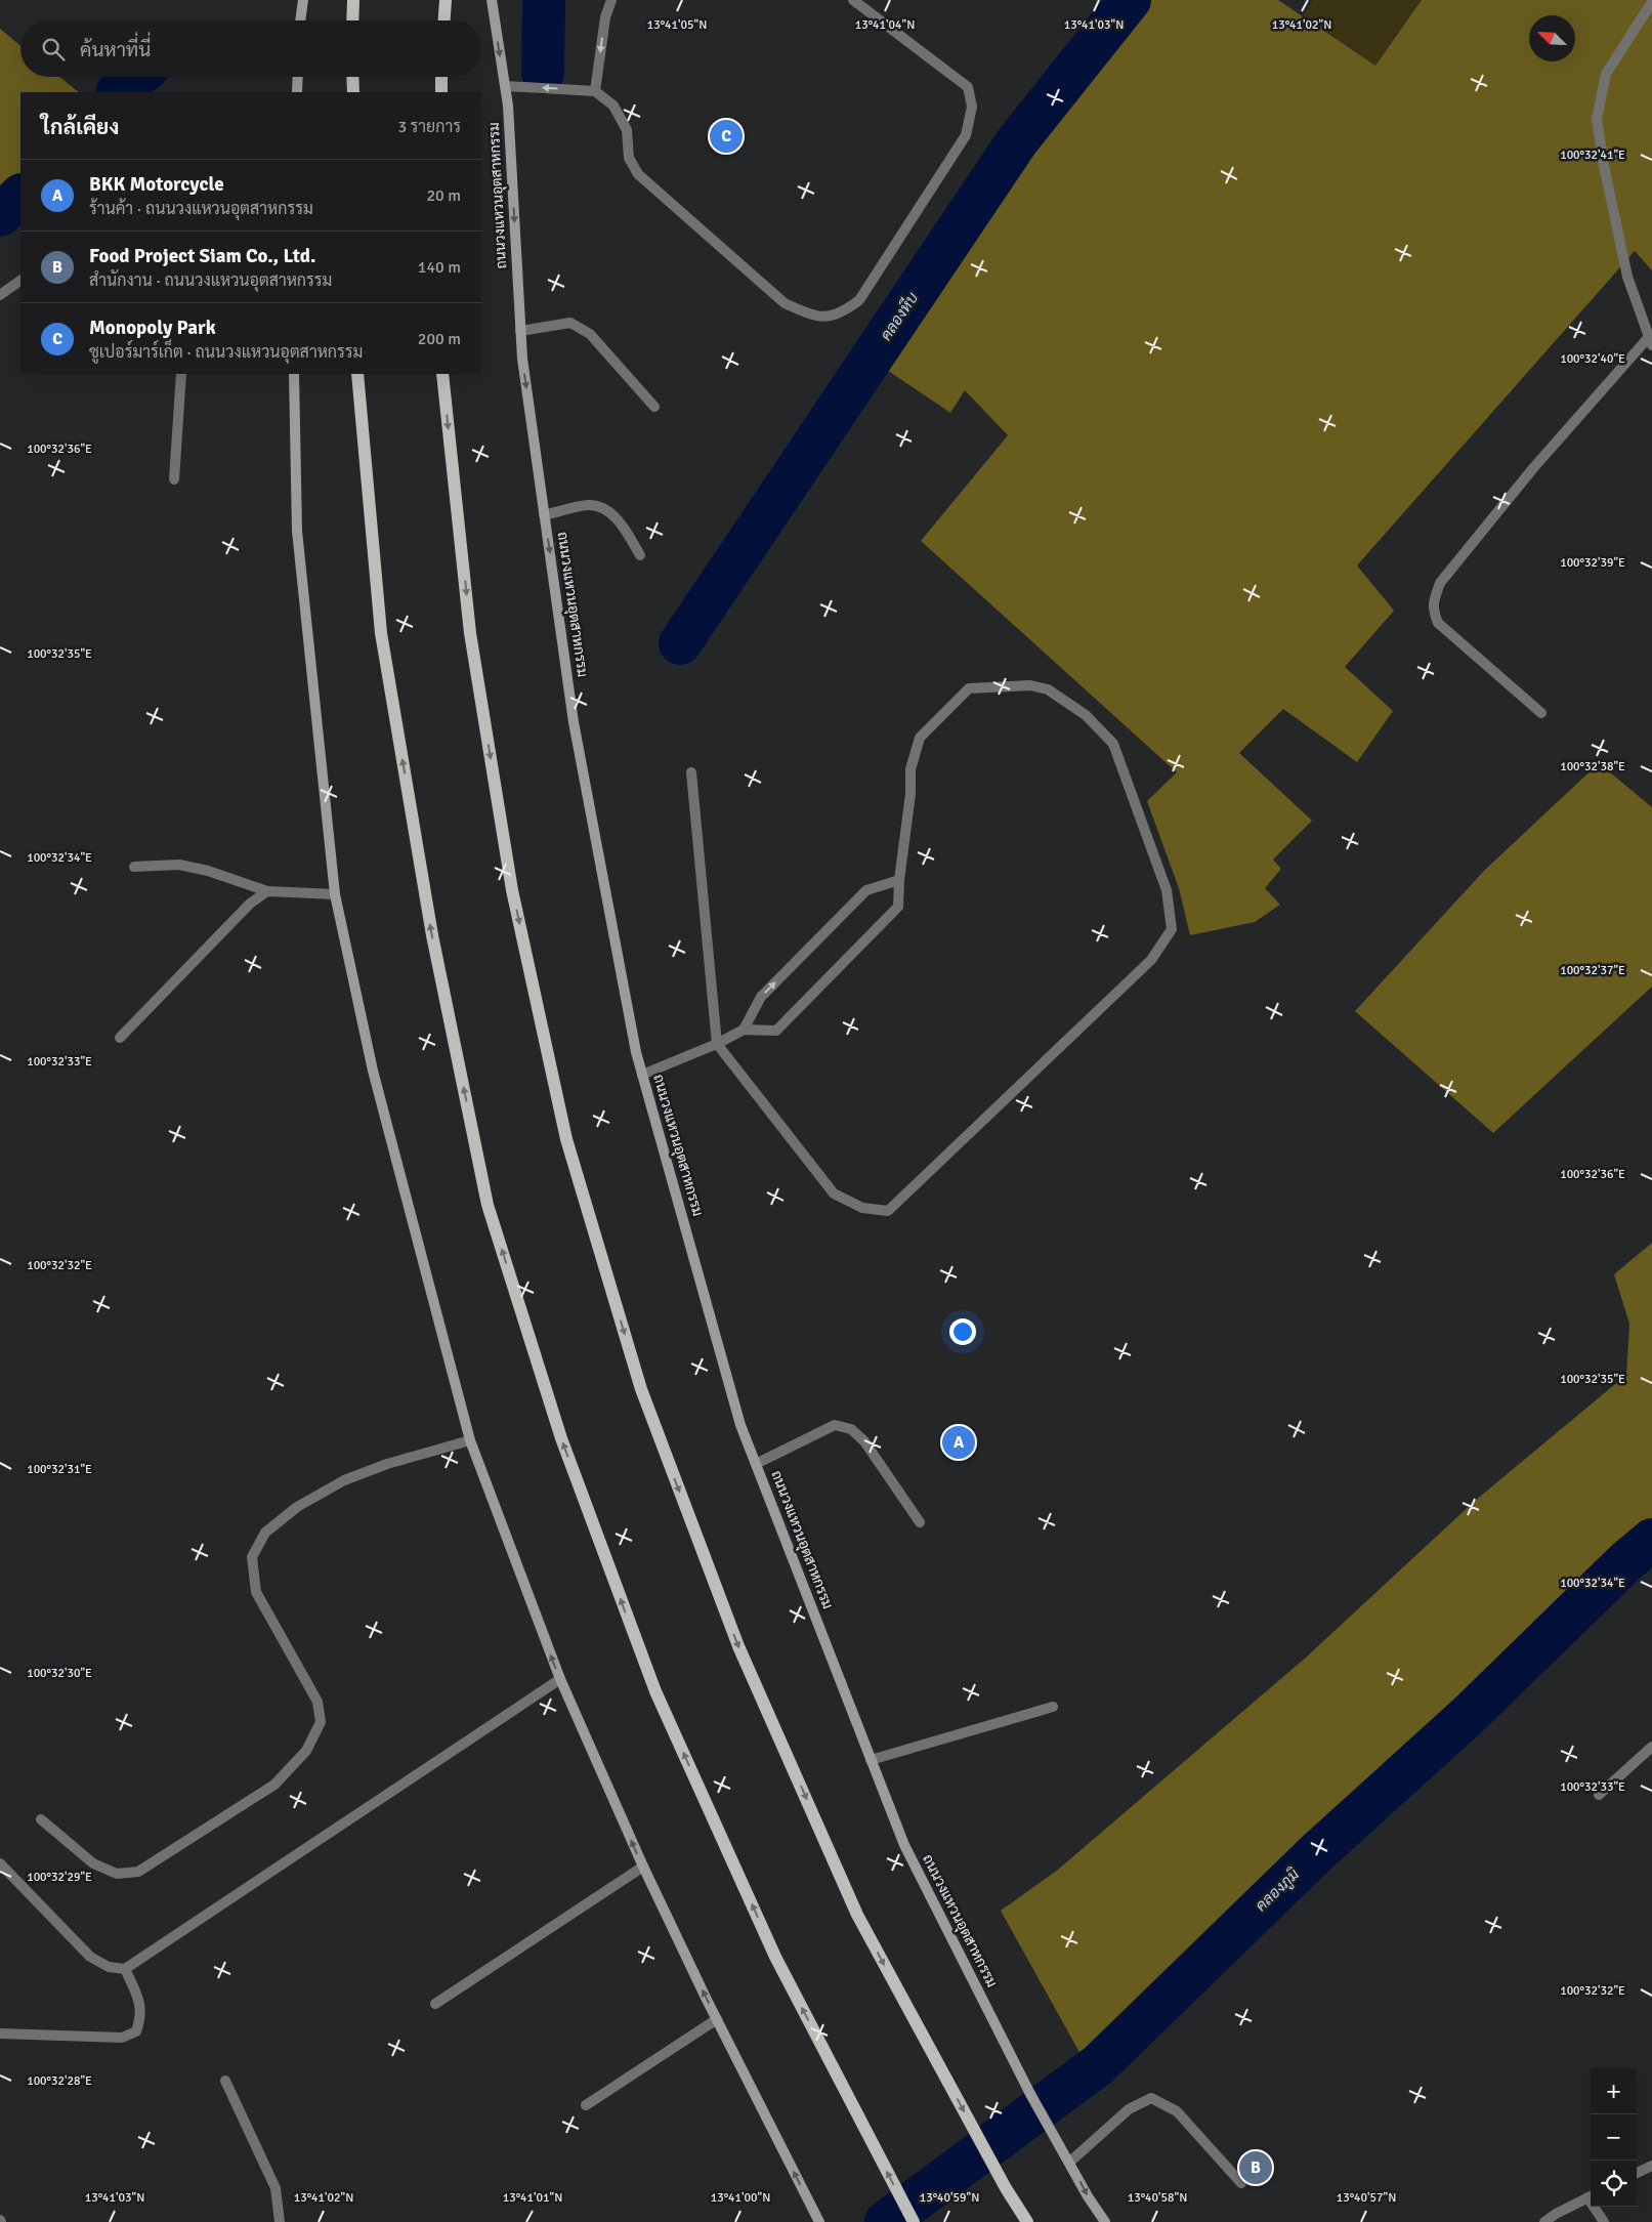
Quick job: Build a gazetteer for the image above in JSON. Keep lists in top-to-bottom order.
{
  "streets": {
    "main road": ["ถนนวงแหวนอุตสาหกรรม"]
  },
  "water": ["คลองหีบ", "คลองภูมิ"],
  "north": "top left",
  "page": {
    "search": "ค้นหาที่นี่",
    "heading": ["ใกล้เคียง", "3 รายการ"],
    "pins": ["C", "A", "B"],
    "list": [
      {
        "mark": "A",
        "name": "BKK Motorcycle",
        "note": "ร้านค้า · ถนนวงแหวนอุตสาหกรรม",
        "value": "20 m"
      },
      {
        "mark": "B",
        "name": "Food Project Siam Co., Ltd.",
        "note": "สำนักงาน · ถนนวงแหวนอุตสาหกรรม",
        "value": "140 m"
      },
      {
        "mark": "C",
        "name": "Monopoly Park",
        "note": "ซูเปอร์มาร์เก็ต · ถนนวงแหวนอุตสาหกรรม",
        "value": "200 m"
      }
    ],
    "map_buttons": ["+", "−"]
  },
  "coordinates": [
    "13°41'04\"N",
    "13°41'03\"N",
    "13°41'02\"N",
    "13°41'05\"N",
    "100°32'41\"E",
    "100°32'40\"E",
    "100°32'36\"E",
    "100°32'39\"E",
    "100°32'35\"E",
    "100°32'38\"E",
    "100°32'34\"E",
    "100°32'37\"E",
    "100°32'33\"E",
    "100°32'32\"E",
    "100°32'31\"E",
    "100°32'30\"E",
    "100°32'29\"E",
    "100°32'28\"E",
    "13°41'01\"N",
    "13°41'00\"N",
    "13°40'59\"N",
    "13°40'58\"N",
    "13°40'57\"N"
  ]
}
